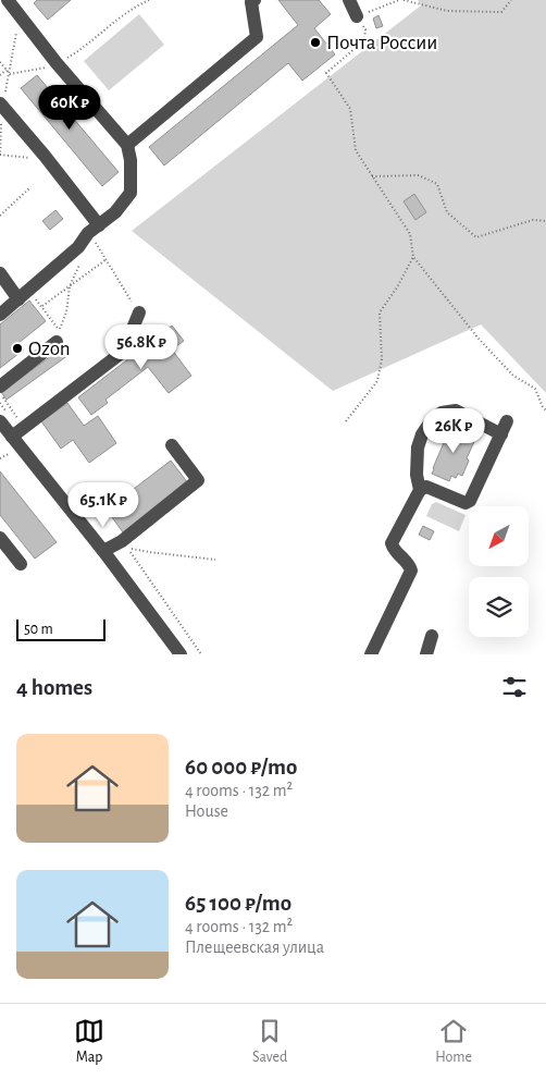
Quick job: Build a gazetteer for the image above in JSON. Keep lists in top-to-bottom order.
{
  "places": ["Почта России", "Ozon"],
  "scale_bar": "50 m",
  "north": "bottom left",
  "page": {
    "price": [
      "60K ₽",
      "56.8K ₽",
      "26K ₽",
      "65.1K ₽"
    ],
    "scale": "50 m",
    "heading": "4 homes",
    "list": [
      {
        "name": "60 000 ₽/mo",
        "note": "4 rooms · 132 m² · House"
      },
      {
        "name": "65 100 ₽/mo",
        "note": "4 rooms · 132 m² · Плещеевская улица"
      }
    ],
    "tabs": ["Map", "Saved", "Home"]
  }
}
